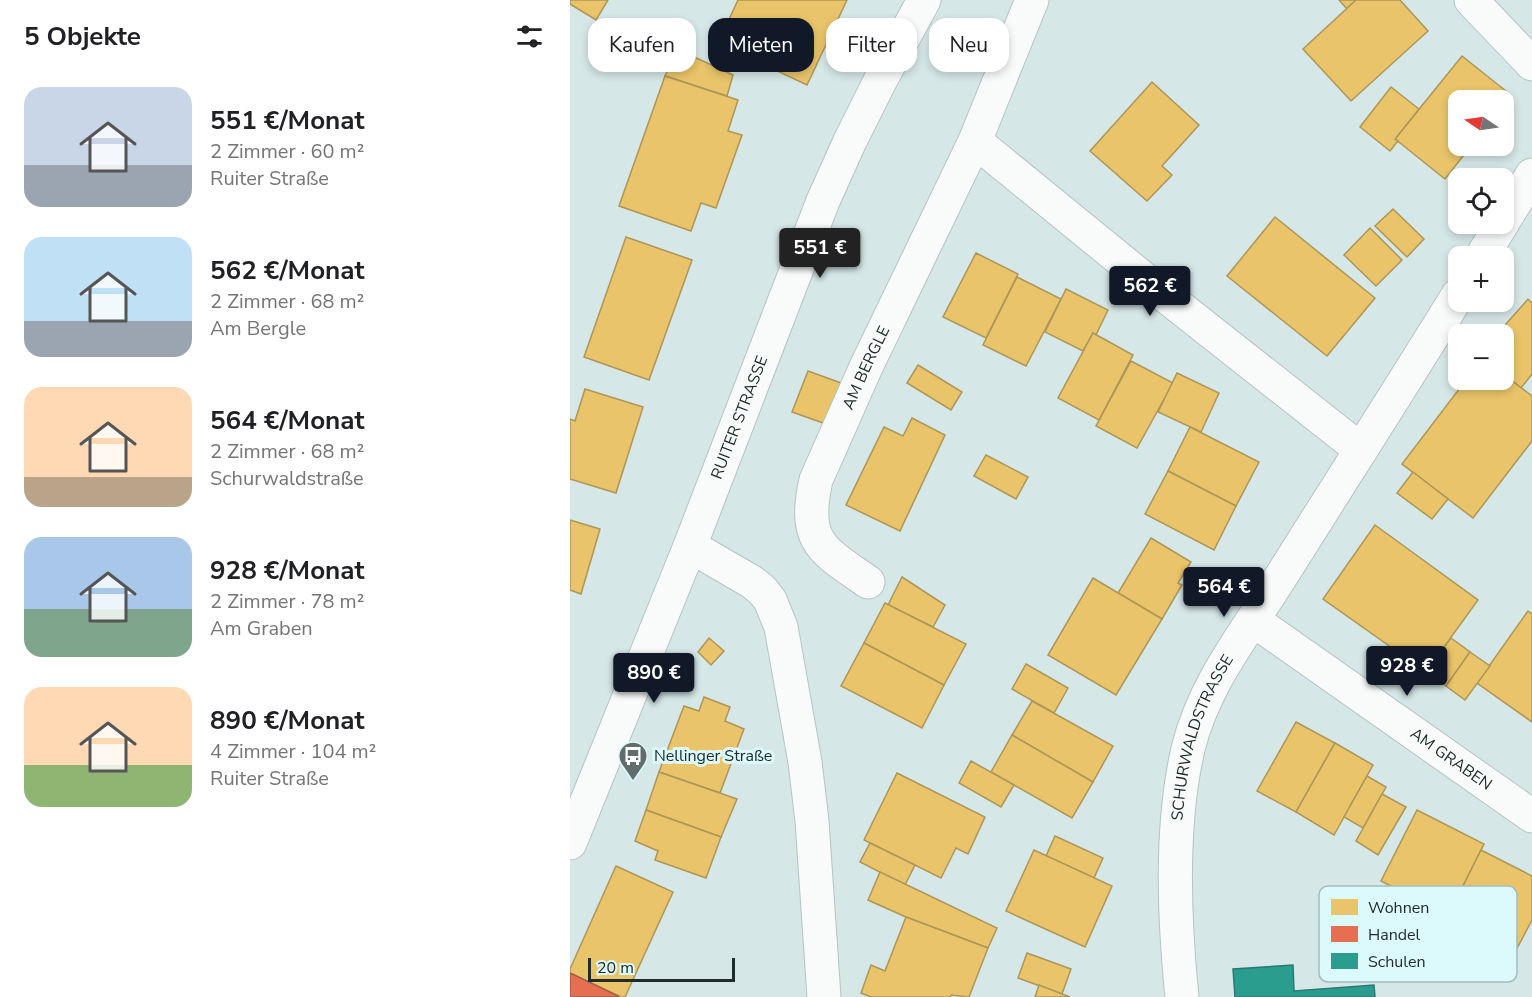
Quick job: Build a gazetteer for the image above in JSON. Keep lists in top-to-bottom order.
{
  "streets": {
    "street": [
      "AM BERGLE",
      "RUITER STRASSE",
      "SCHURWALDSTRASSE",
      "AM GRABEN"
    ]
  },
  "crossings": [
    ["SCHURWALDSTRASSE", "AM GRABEN"]
  ],
  "places": {
    "bus stop": ["Nellinger Straße"]
  },
  "legend": ["Wohnen", "Handel", "Schulen"],
  "scale_bar": "20 m",
  "north": "left",
  "page": {
    "heading": "5 Objekte",
    "chip": [
      "Kaufen",
      "Mieten",
      "Filter",
      "Neu"
    ],
    "list": [
      {
        "name": "551 €/Monat",
        "note": "2 Zimmer · 60 m² · Ruiter Straße"
      },
      {
        "name": "562 €/Monat",
        "note": "2 Zimmer · 68 m² · Am Bergle"
      },
      {
        "name": "564 €/Monat",
        "note": "2 Zimmer · 68 m² · Schurwaldstraße"
      },
      {
        "name": "928 €/Monat",
        "note": "2 Zimmer · 78 m² · Am Graben"
      },
      {
        "name": "890 €/Monat",
        "note": "4 Zimmer · 104 m² · Ruiter Straße"
      }
    ],
    "map_buttons": ["+", "−"],
    "price": [
      "551 €",
      "562 €",
      "564 €",
      "928 €",
      "890 €"
    ],
    "scale": "20 m"
  }
}
